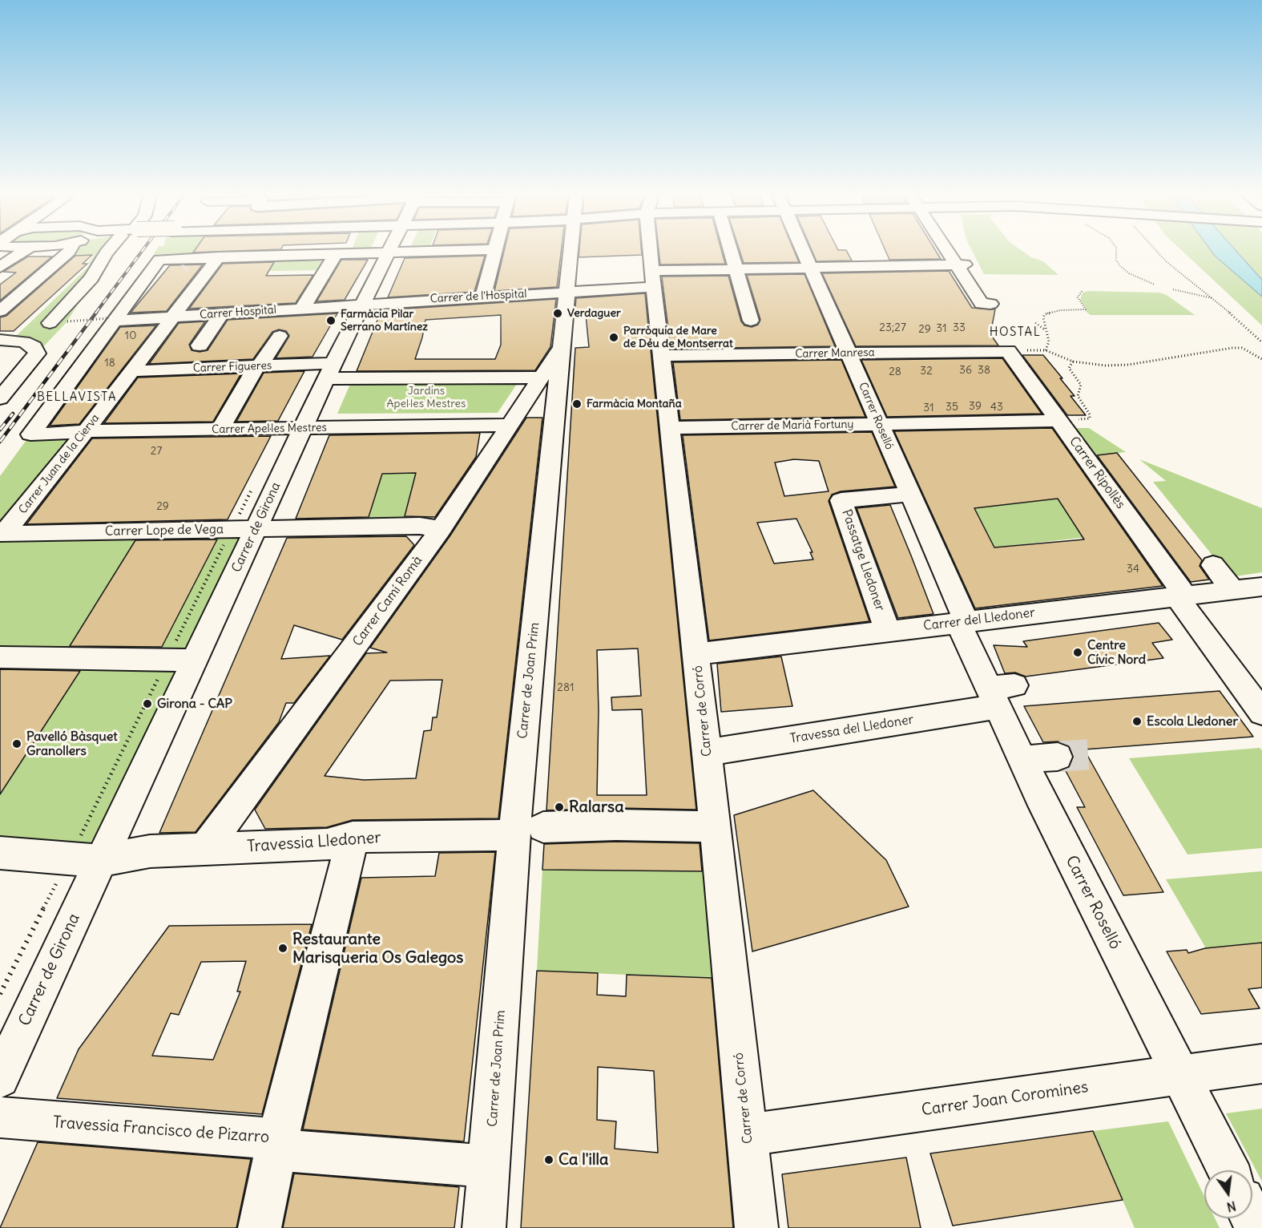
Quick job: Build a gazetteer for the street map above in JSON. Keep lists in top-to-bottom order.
{
  "streets": {
    "street": [
      "Carrer de l'Hospital",
      "Carrer Hospital",
      "Carrer Manresa",
      "Carrer Figueres",
      "Carrer Roselló",
      "Carrer de Marià Fortuny",
      "Carrer Apel·les Mestres",
      "Carrer Juan de la Cierva",
      "Carrer Ripollès",
      "Carrer de Girona",
      "Carrer Lope de Vega",
      "Passatge Lledoner",
      "Carrer Camí Romà",
      "Carrer del Lledoner",
      "Carrer de Joan Prim",
      "Carrer de Corró",
      "Travessa del Lledoner",
      "Travessia Lledoner",
      "Carrer Joan Coromines",
      "Travessia Francisco de Pizarro"
    ]
  },
  "crossings": [
    ["Carrer de l'Hospital", "Carrer Hospital"],
    ["Carrer de l'Hospital", "Carrer Roselló"],
    ["Carrer de l'Hospital", "Carrer de Girona"],
    ["Carrer de l'Hospital", "Carrer de Joan Prim"],
    ["Carrer de l'Hospital", "Carrer de Corró"],
    ["Carrer Hospital", "Carrer Apel·les Mestres"],
    ["Carrer Hospital", "Carrer Juan de la Cierva"],
    ["Carrer Hospital", "Carrer de Girona"],
    ["Carrer Manresa", "Carrer Roselló"],
    ["Carrer Manresa", "Carrer Ripollès"],
    ["Carrer Manresa", "Carrer de Corró"],
    ["Carrer Figueres", "Carrer Juan de la Cierva"],
    ["Carrer Figueres", "Carrer de Girona"],
    ["Carrer Roselló", "Carrer de Marià Fortuny"],
    ["Carrer Roselló", "Passatge Lledoner"],
    ["Carrer Roselló", "Carrer del Lledoner"],
    ["Carrer Roselló", "Travessa del Lledoner"],
    ["Carrer Roselló", "Carrer Joan Coromines"],
    ["Carrer de Marià Fortuny", "Carrer Ripollès"],
    ["Carrer de Marià Fortuny", "Carrer de Corró"],
    ["Carrer Apel·les Mestres", "Carrer Juan de la Cierva"],
    ["Carrer Apel·les Mestres", "Carrer de Girona"],
    ["Carrer Apel·les Mestres", "Carrer Camí Romà"],
    ["Carrer Juan de la Cierva", "Carrer Lope de Vega"],
    ["Carrer Ripollès", "Carrer del Lledoner"],
    ["Carrer de Girona", "Carrer Lope de Vega"],
    ["Carrer de Girona", "Travessia Lledoner"],
    ["Carrer Lope de Vega", "Carrer Camí Romà"],
    ["Passatge Lledoner", "Carrer del Lledoner"],
    ["Carrer Camí Romà", "Carrer de Joan Prim"],
    ["Carrer Camí Romà", "Travessia Lledoner"],
    ["Carrer del Lledoner", "Carrer de Corró"],
    ["Carrer de Joan Prim", "Travessia Francisco de Pizarro"],
    ["Carrer de Corró", "Travessa del Lledoner"],
    ["Carrer de Corró", "Carrer Joan Coromines"]
  ],
  "districts": ["HOSTAL", "BELLAVISTA"],
  "parks": ["Jardins Apel·les Mestres"],
  "places": [
    "Verdaguer",
    "Farmàcia Pilar Serrano Martínez",
    "Parròquia de Mare de Déu de Montserrat",
    "Farmàcia Montaña",
    "Centre Cívic Nord",
    "Girona - CAP",
    "Escola Lledoner",
    "Pavelló Bàsquet Granollers",
    "Ralarsa",
    "Restaurante Marisqueria Os Galegos",
    "Ca l'illa"
  ],
  "house_numbers": [
    "23;27",
    "33",
    "31",
    "29",
    "10",
    "18",
    "36",
    "38",
    "32",
    "28",
    "39",
    "35",
    "43",
    "31",
    "27",
    "29",
    "34",
    "281"
  ],
  "north": "bottom"
}
